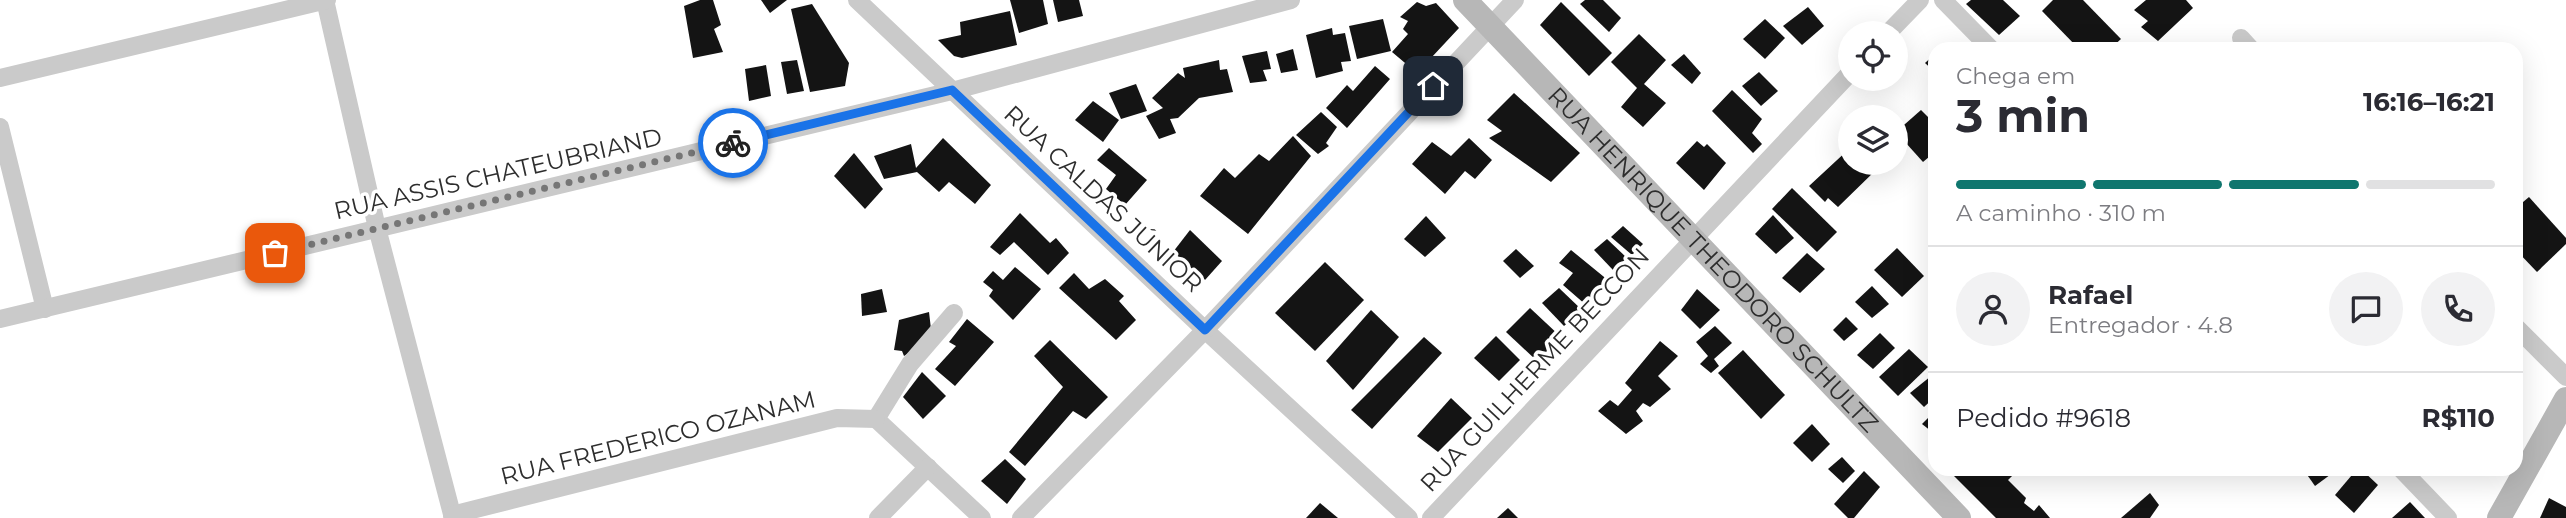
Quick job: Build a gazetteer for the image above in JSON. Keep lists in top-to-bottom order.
{
  "streets": {
    "street": [
      "RUA ASSIS CHATEUBRIAND",
      "RUA CALDAS JÚNIOR",
      "RUA HENRIQUE THEODORO SCHULTZ",
      "RUA GUILHERME BECCON",
      "RUA FREDERICO OZANAM"
    ]
  },
  "crossings": [
    ["RUA ASSIS CHATEUBRIAND", "RUA CALDAS JÚNIOR"],
    ["RUA HENRIQUE THEODORO SCHULTZ", "RUA GUILHERME BECCON"]
  ],
  "page": {
    "heading": ["3 min", "Chega em", "16:16–16:21"],
    "panel": [
      "Rafael",
      "Entregador · 4.8",
      "Pedido #9618",
      "R$110"
    ],
    "bar": "A caminho · 310 m"
  }
}
